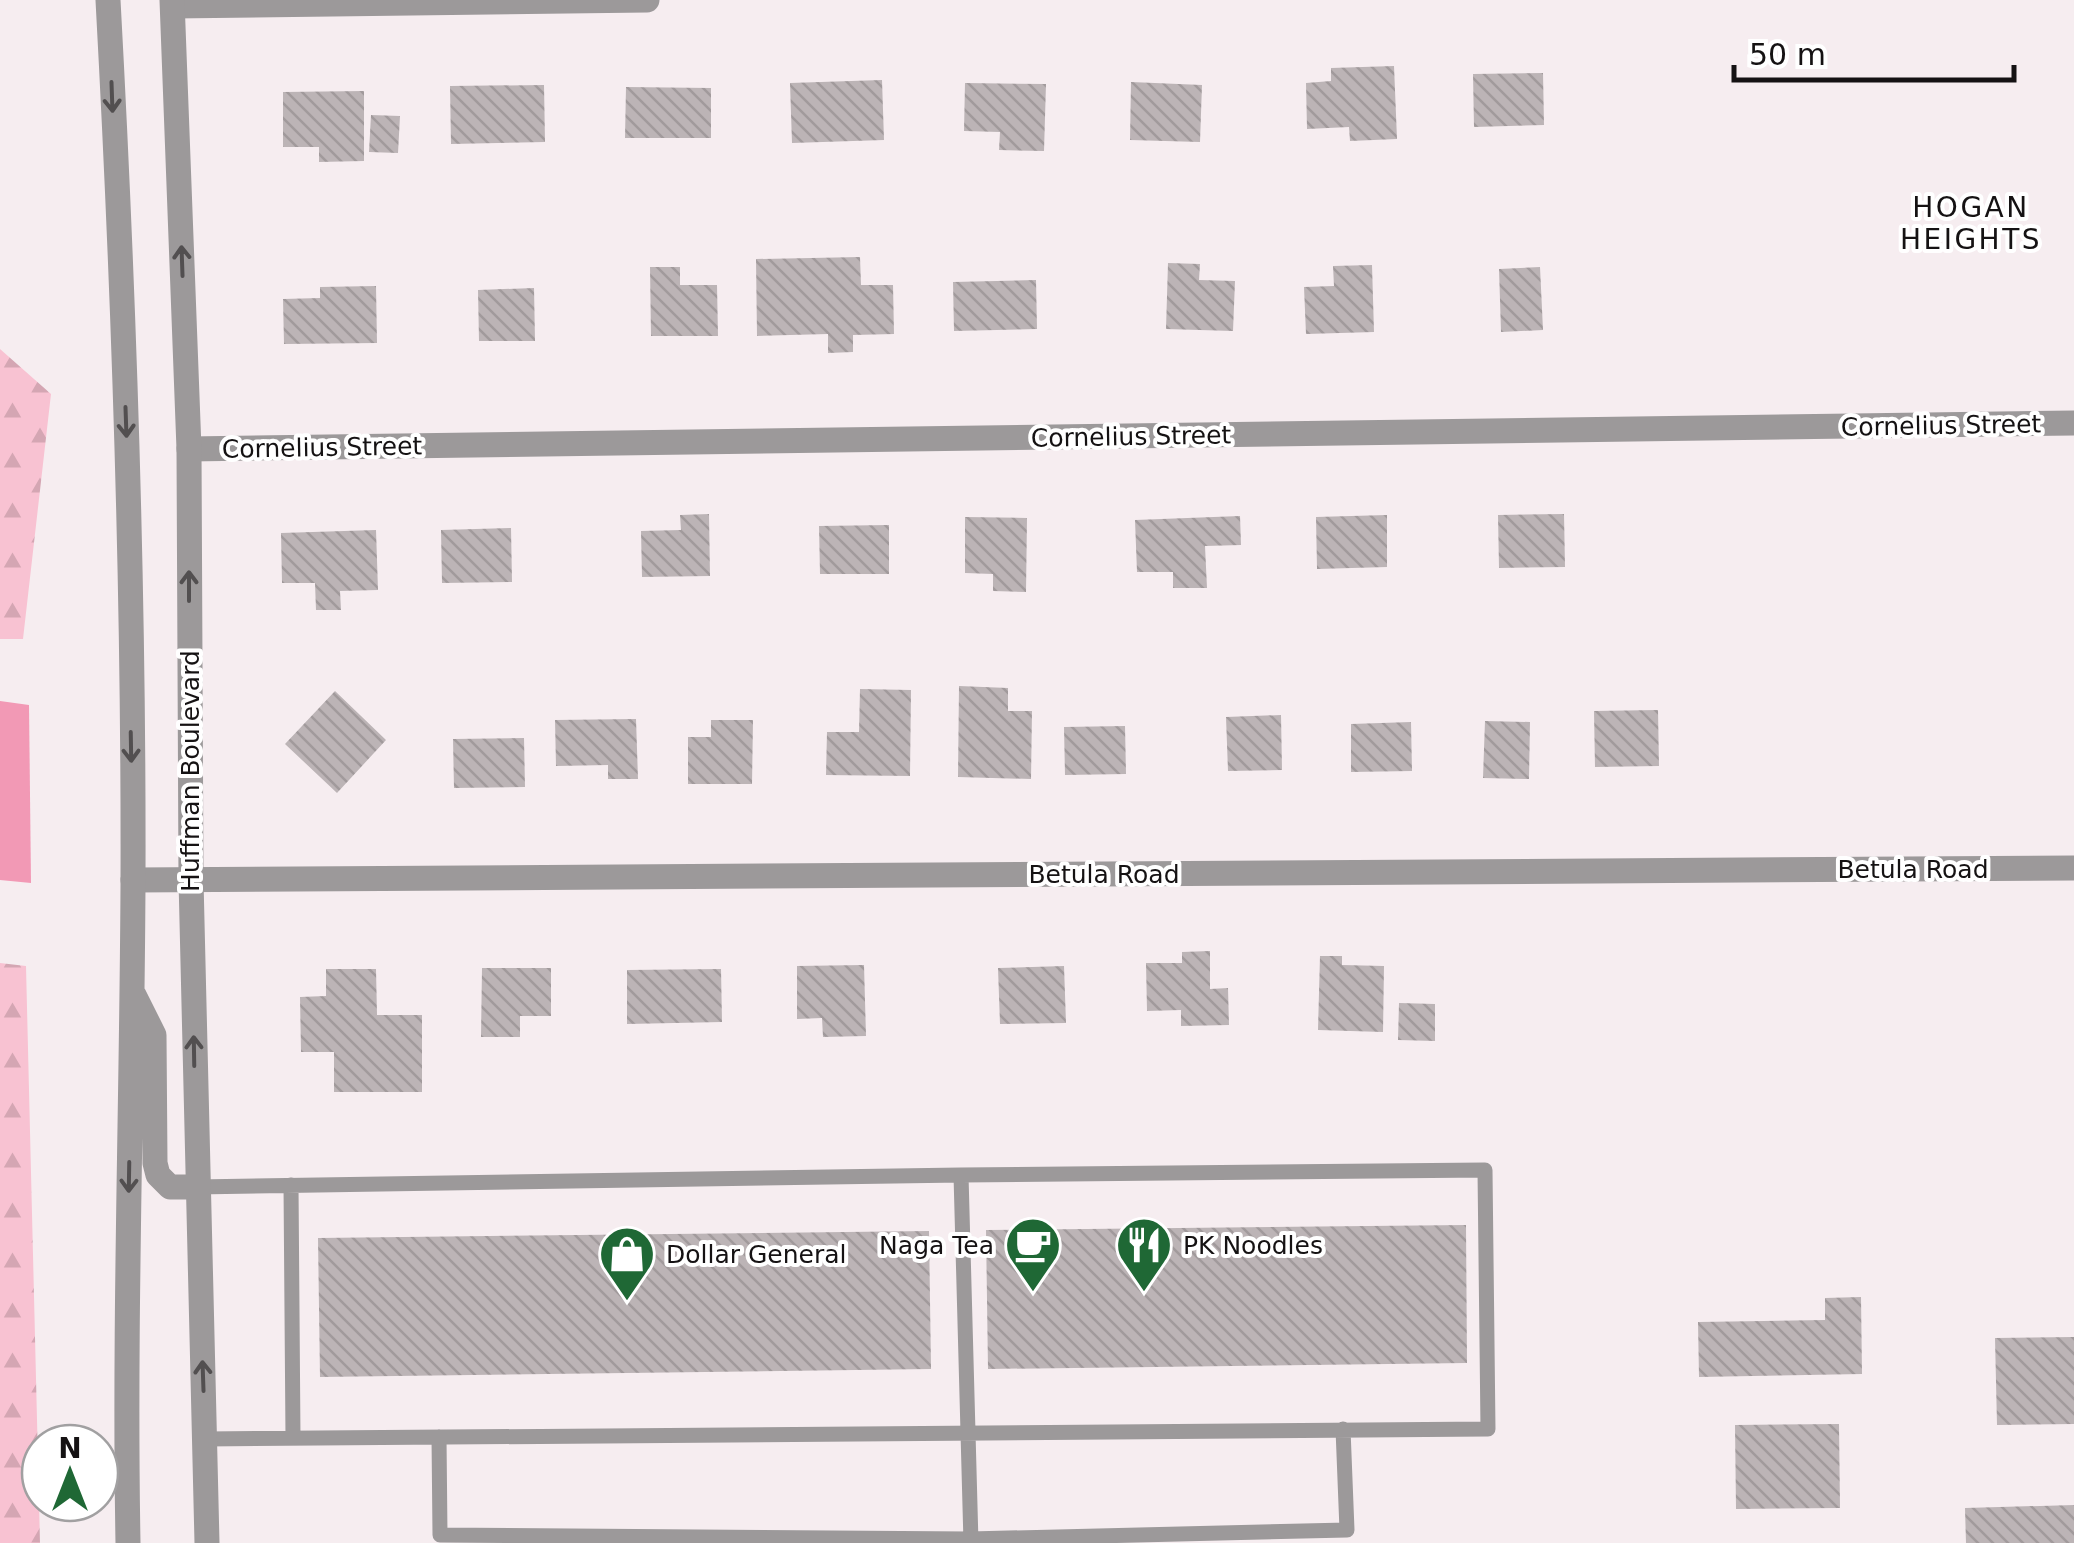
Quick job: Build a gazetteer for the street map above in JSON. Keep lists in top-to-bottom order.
{
  "streets": {
    "street": ["Cornelius Street", "Huffman Boulevard", "Betula Road"]
  },
  "crossings": [
    ["Cornelius Street", "Huffman Boulevard"],
    ["Huffman Boulevard", "Betula Road"]
  ],
  "districts": ["HOGAN HEIGHTS"],
  "places": {
    "cafe": ["Naga Tea"],
    "restaurant": ["PK Noodles"],
    "shop": ["Dollar General"]
  },
  "scale_bar": "50 m",
  "north": "top"
}
